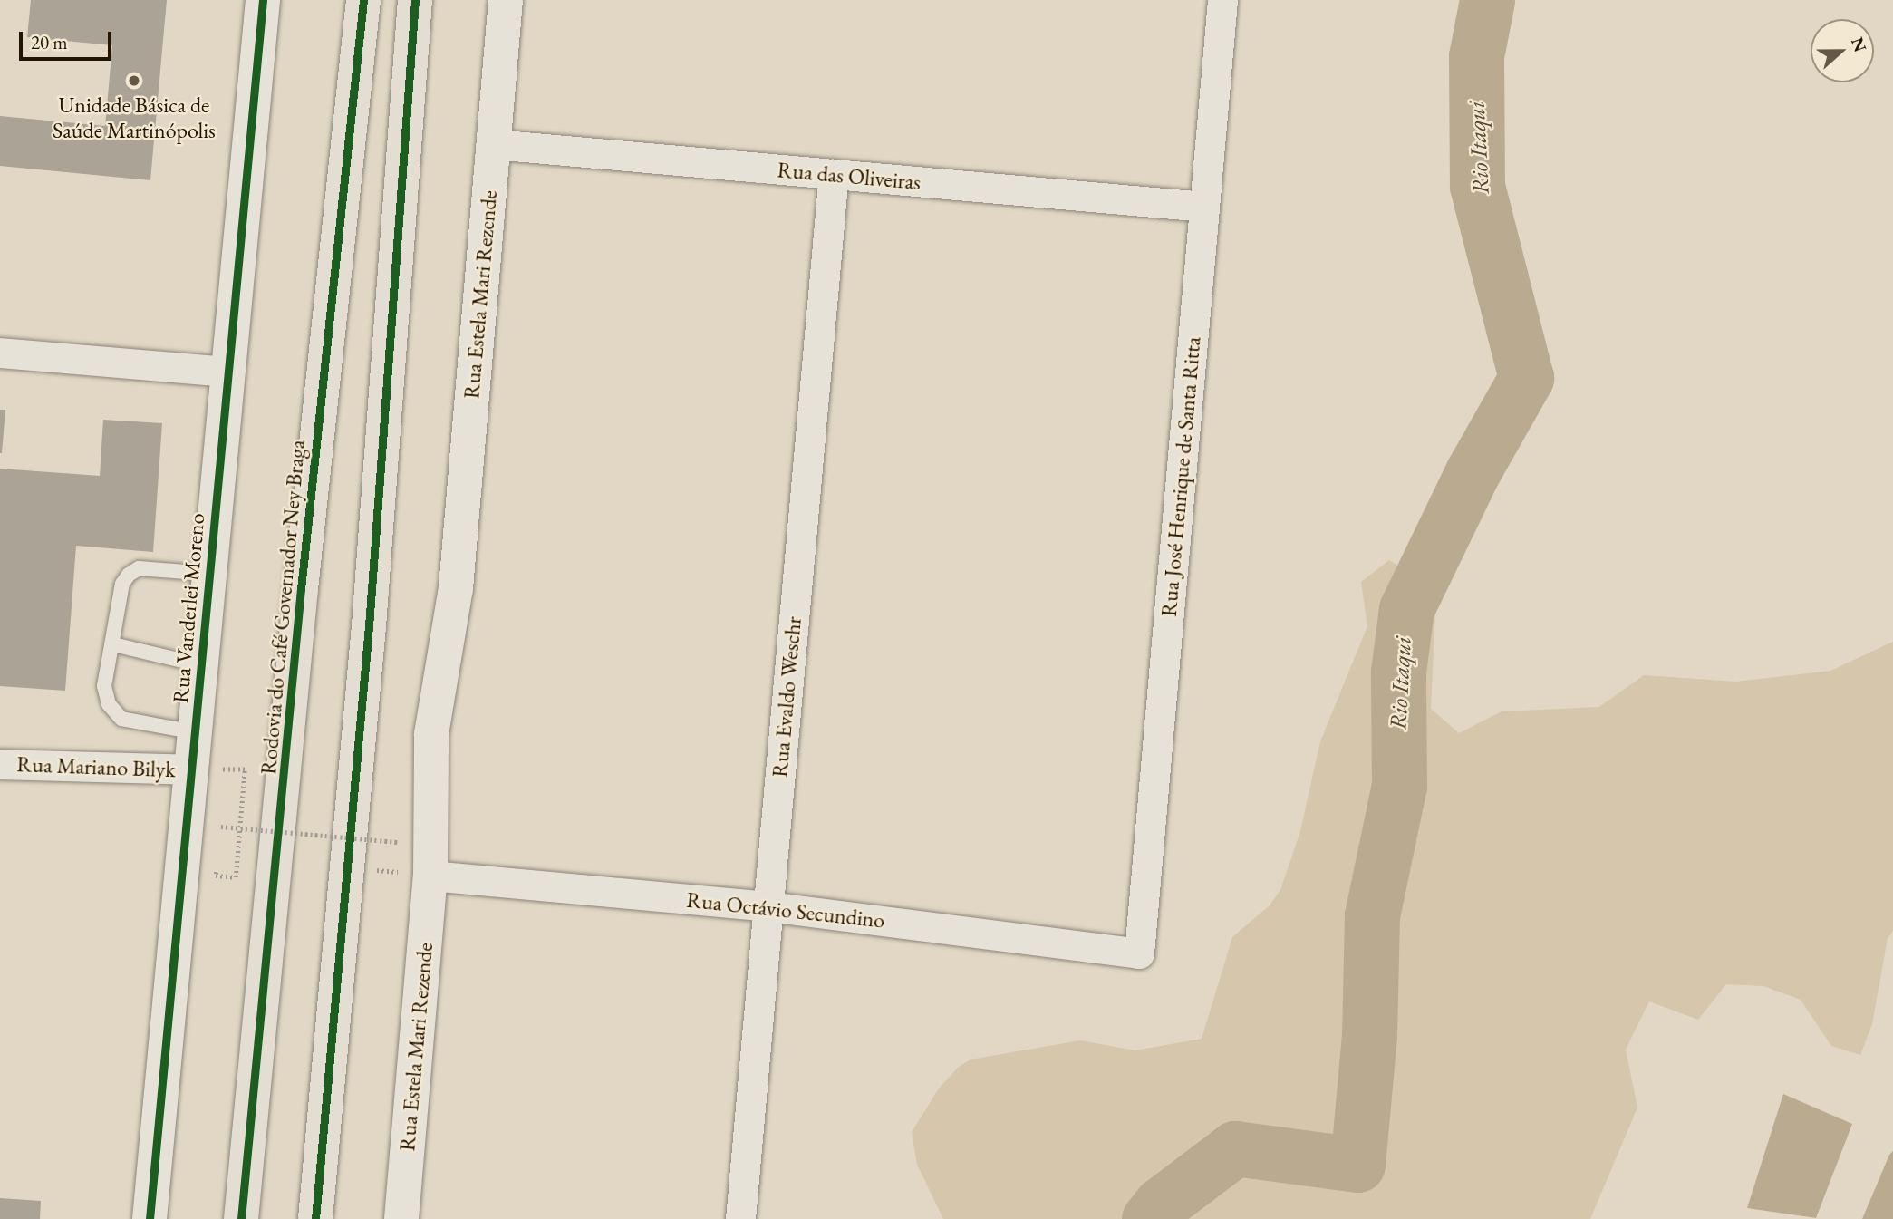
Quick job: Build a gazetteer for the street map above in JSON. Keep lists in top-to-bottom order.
{
  "streets": {
    "highway": ["Rodovia do Café Governador Ney Braga"],
    "street": [
      "Rua das Oliveiras",
      "Rua Estela Mari Rezende",
      "Rua José Henrique de Santa Ritta",
      "Rua Vanderlei Moreno",
      "Rua Evaldo Weschr",
      "Rua Mariano Bilyk",
      "Rua Octávio Secundino"
    ]
  },
  "crossings": [
    ["Rua das Oliveiras", "Rua Estela Mari Rezende"],
    ["Rua das Oliveiras", "Rua José Henrique de Santa Ritta"],
    ["Rua das Oliveiras", "Rua Evaldo Weschr"],
    ["Rua Estela Mari Rezende", "Rua Octávio Secundino"],
    ["Rua José Henrique de Santa Ritta", "Rua Octávio Secundino"],
    ["Rua Vanderlei Moreno", "Rua Mariano Bilyk"],
    ["Rua Evaldo Weschr", "Rua Octávio Secundino"]
  ],
  "water": ["Rio Itaqui"],
  "places": ["Unidade Básica de Saúde Martinópolis"],
  "scale_bar": "20 m",
  "north": "right"
}
